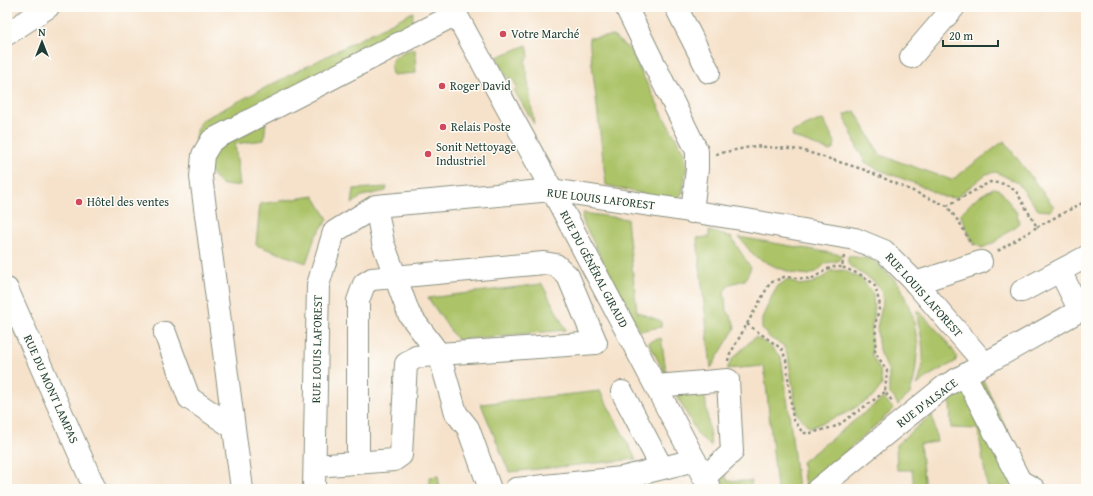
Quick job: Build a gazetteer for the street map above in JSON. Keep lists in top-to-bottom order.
{
  "streets": {
    "street": [
      "RUE LOUIS LAFOREST",
      "RUE DU GÉNÉRAL GIRAUD",
      "RUE DU MONT LAMPAS",
      "RUE D'ALSACE"
    ]
  },
  "crossings": [
    ["RUE LOUIS LAFOREST", "RUE DU GÉNÉRAL GIRAUD"],
    ["RUE LOUIS LAFOREST", "RUE D'ALSACE"]
  ],
  "places": [
    "Votre Marché",
    "Roger David",
    "Relais Poste",
    "Sonit Nettoyage Industriel",
    "Hôtel des ventes"
  ],
  "scale_bar": "20 m",
  "north": "top"
}
